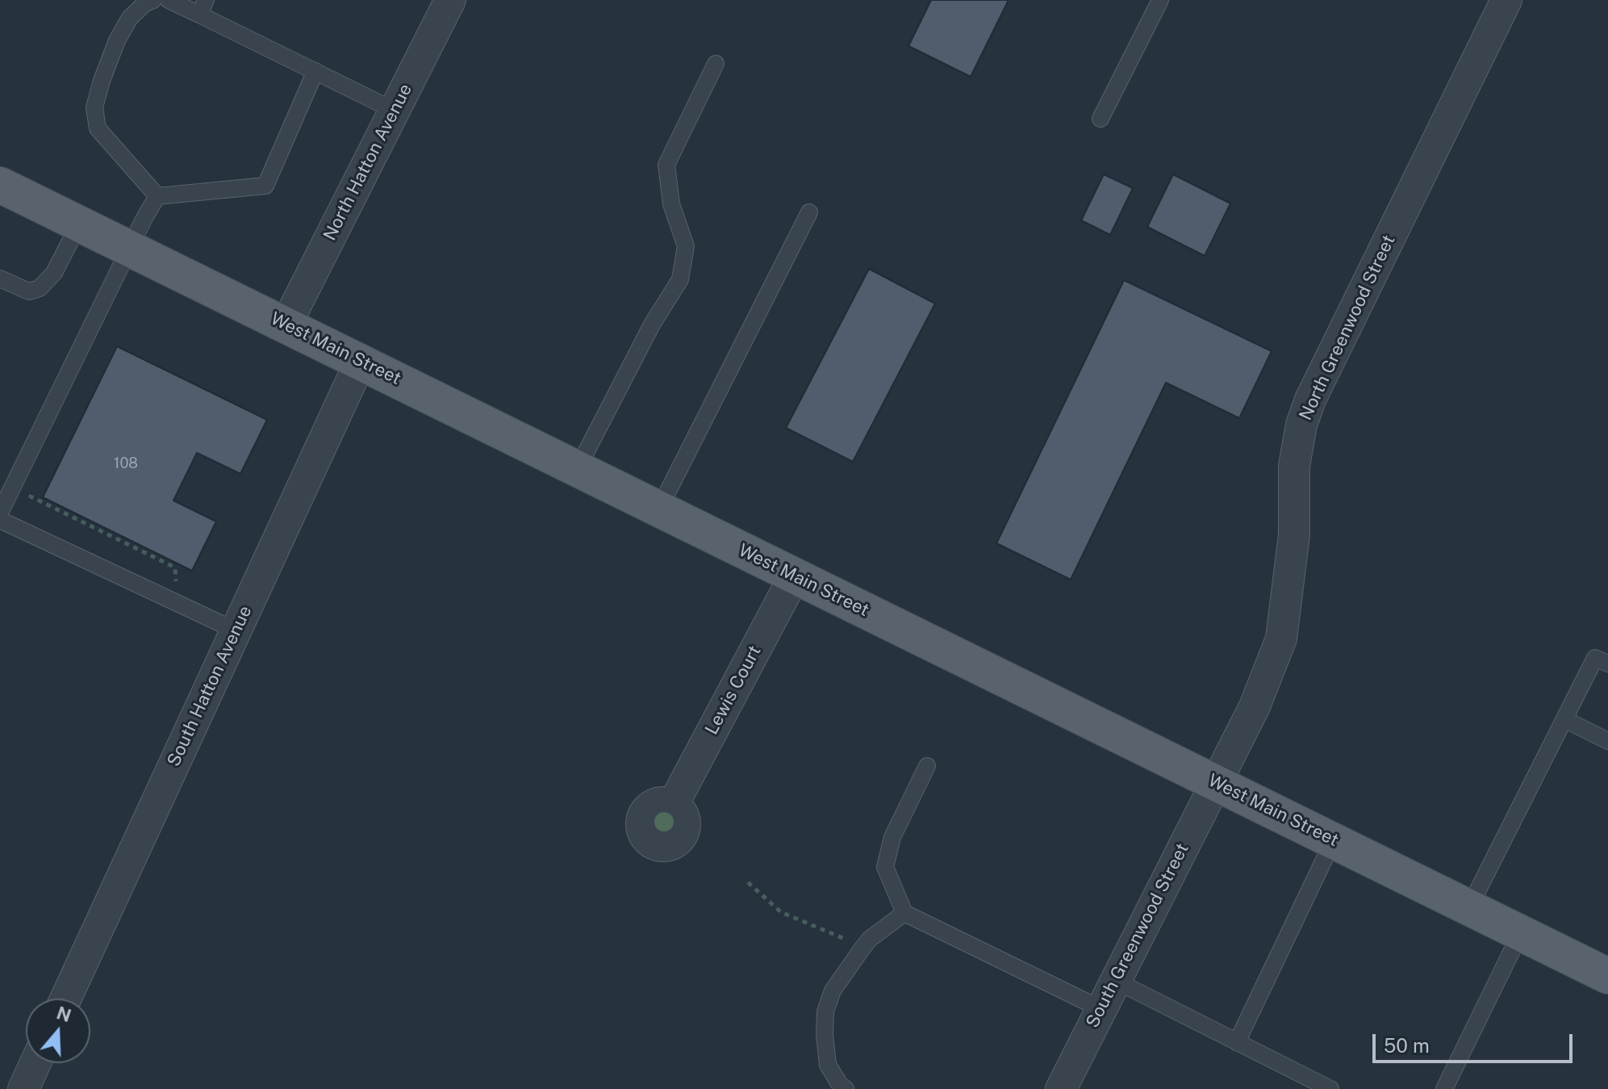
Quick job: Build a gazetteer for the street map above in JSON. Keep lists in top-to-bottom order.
{
  "streets": {
    "main road": ["West Main Street"],
    "street": [
      "North Hatton Avenue",
      "North Greenwood Street",
      "South Hatton Avenue",
      "Lewis Court",
      "South Greenwood Street"
    ]
  },
  "crossings": [
    ["North Hatton Avenue", "West Main Street"],
    ["North Greenwood Street", "West Main Street"],
    ["North Greenwood Street", "South Greenwood Street"],
    ["West Main Street", "South Hatton Avenue"],
    ["West Main Street", "Lewis Court"],
    ["West Main Street", "South Greenwood Street"]
  ],
  "house_numbers": ["108"],
  "scale_bar": "50 m",
  "north": "top"
}
